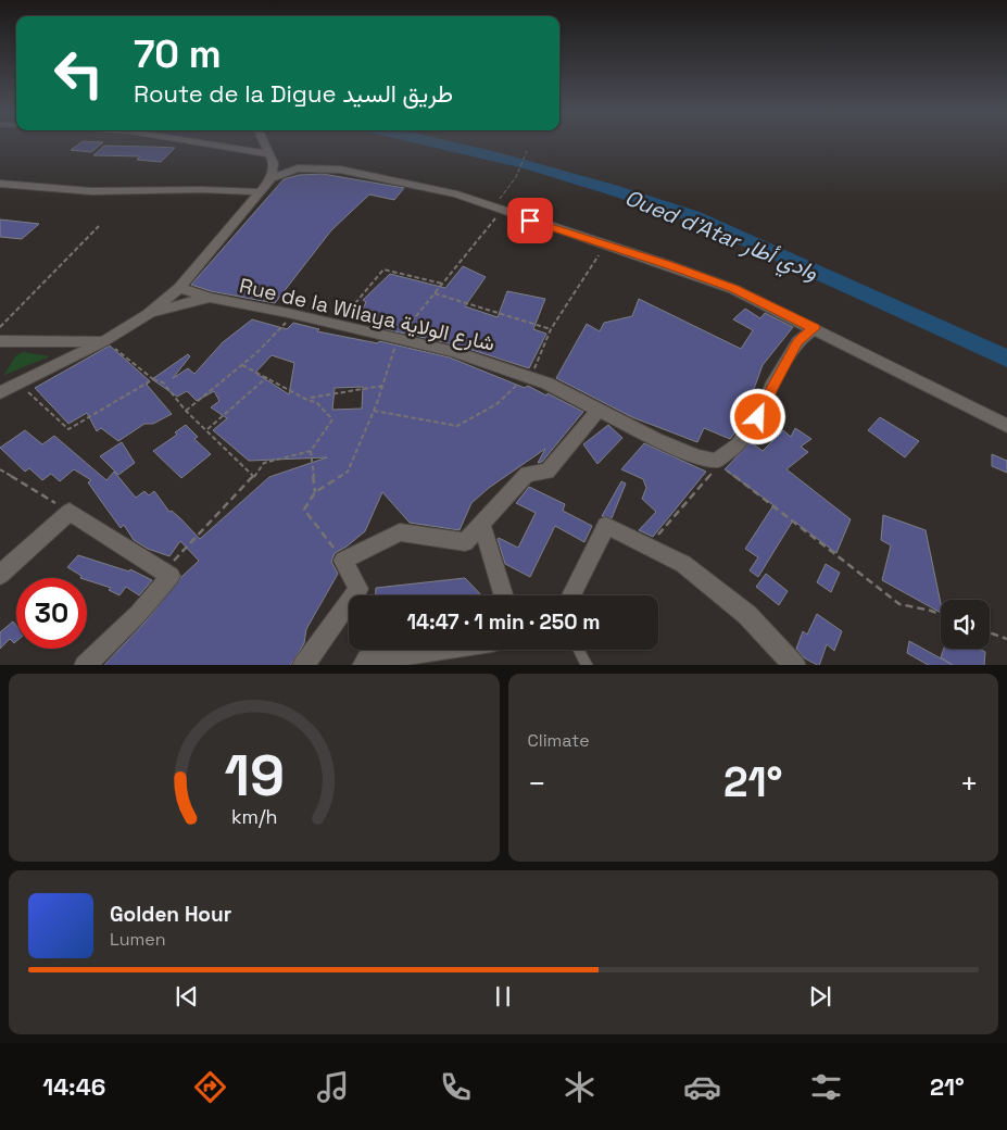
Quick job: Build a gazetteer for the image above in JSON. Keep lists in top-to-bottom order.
{
  "streets": {
    "street": ["Rue de la Wilaya شارع الولاية"]
  },
  "water": ["Oued d'Atar وادي أطار"],
  "page": {
    "turn": ["70 m", "Route de la Digue طريق السيد"],
    "limit": "30",
    "trip": "14:47 · 1 min · 250 m",
    "tile": "Climate",
    "heat": ["−", "21°", "+"],
    "song": ["Golden Hour", "Lumen"],
    "tabs": ["14:46", "21°"],
    "gauge": ["19", "km/h"]
  }
}
